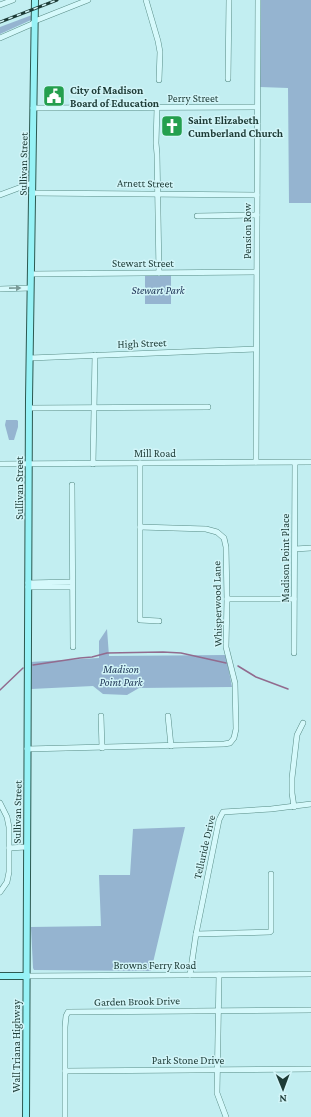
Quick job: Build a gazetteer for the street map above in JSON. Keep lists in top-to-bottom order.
{
  "streets": {
    "main road": ["Sullivan Street", "Browns Ferry Road", "Wall Triana Highway"],
    "street": [
      "Perry Street",
      "Arnett Street",
      "Pension Row",
      "Stewart Street",
      "High Street",
      "Mill Road",
      "Madison Point Place",
      "Whisperwood Lane",
      "Telluride Drive",
      "Garden Brook Drive",
      "Park Stone Drive"
    ]
  },
  "crossings": [
    ["Perry Street", "Sullivan Street"],
    ["Perry Street", "Pension Row"],
    ["Sullivan Street", "Arnett Street"],
    ["Sullivan Street", "Stewart Street"],
    ["Sullivan Street", "High Street"],
    ["Sullivan Street", "Mill Road"],
    ["Sullivan Street", "Whisperwood Lane"],
    ["Sullivan Street", "Browns Ferry Road"],
    ["Sullivan Street", "Wall Triana Highway"],
    ["Arnett Street", "Pension Row"],
    ["Pension Row", "Stewart Street"],
    ["Pension Row", "High Street"],
    ["Pension Row", "Mill Road"],
    ["Mill Road", "Madison Point Place"],
    ["Telluride Drive", "Browns Ferry Road"],
    ["Browns Ferry Road", "Wall Triana Highway"],
    ["Garden Brook Drive", "Park Stone Drive"]
  ],
  "parks": ["Stewart Park", "Madison Point Park"],
  "places": {
    "public building": ["City of Madison Board of Education"],
    "church": ["Saint Elizabeth Cumberland Church"]
  },
  "north": "bottom"
}
